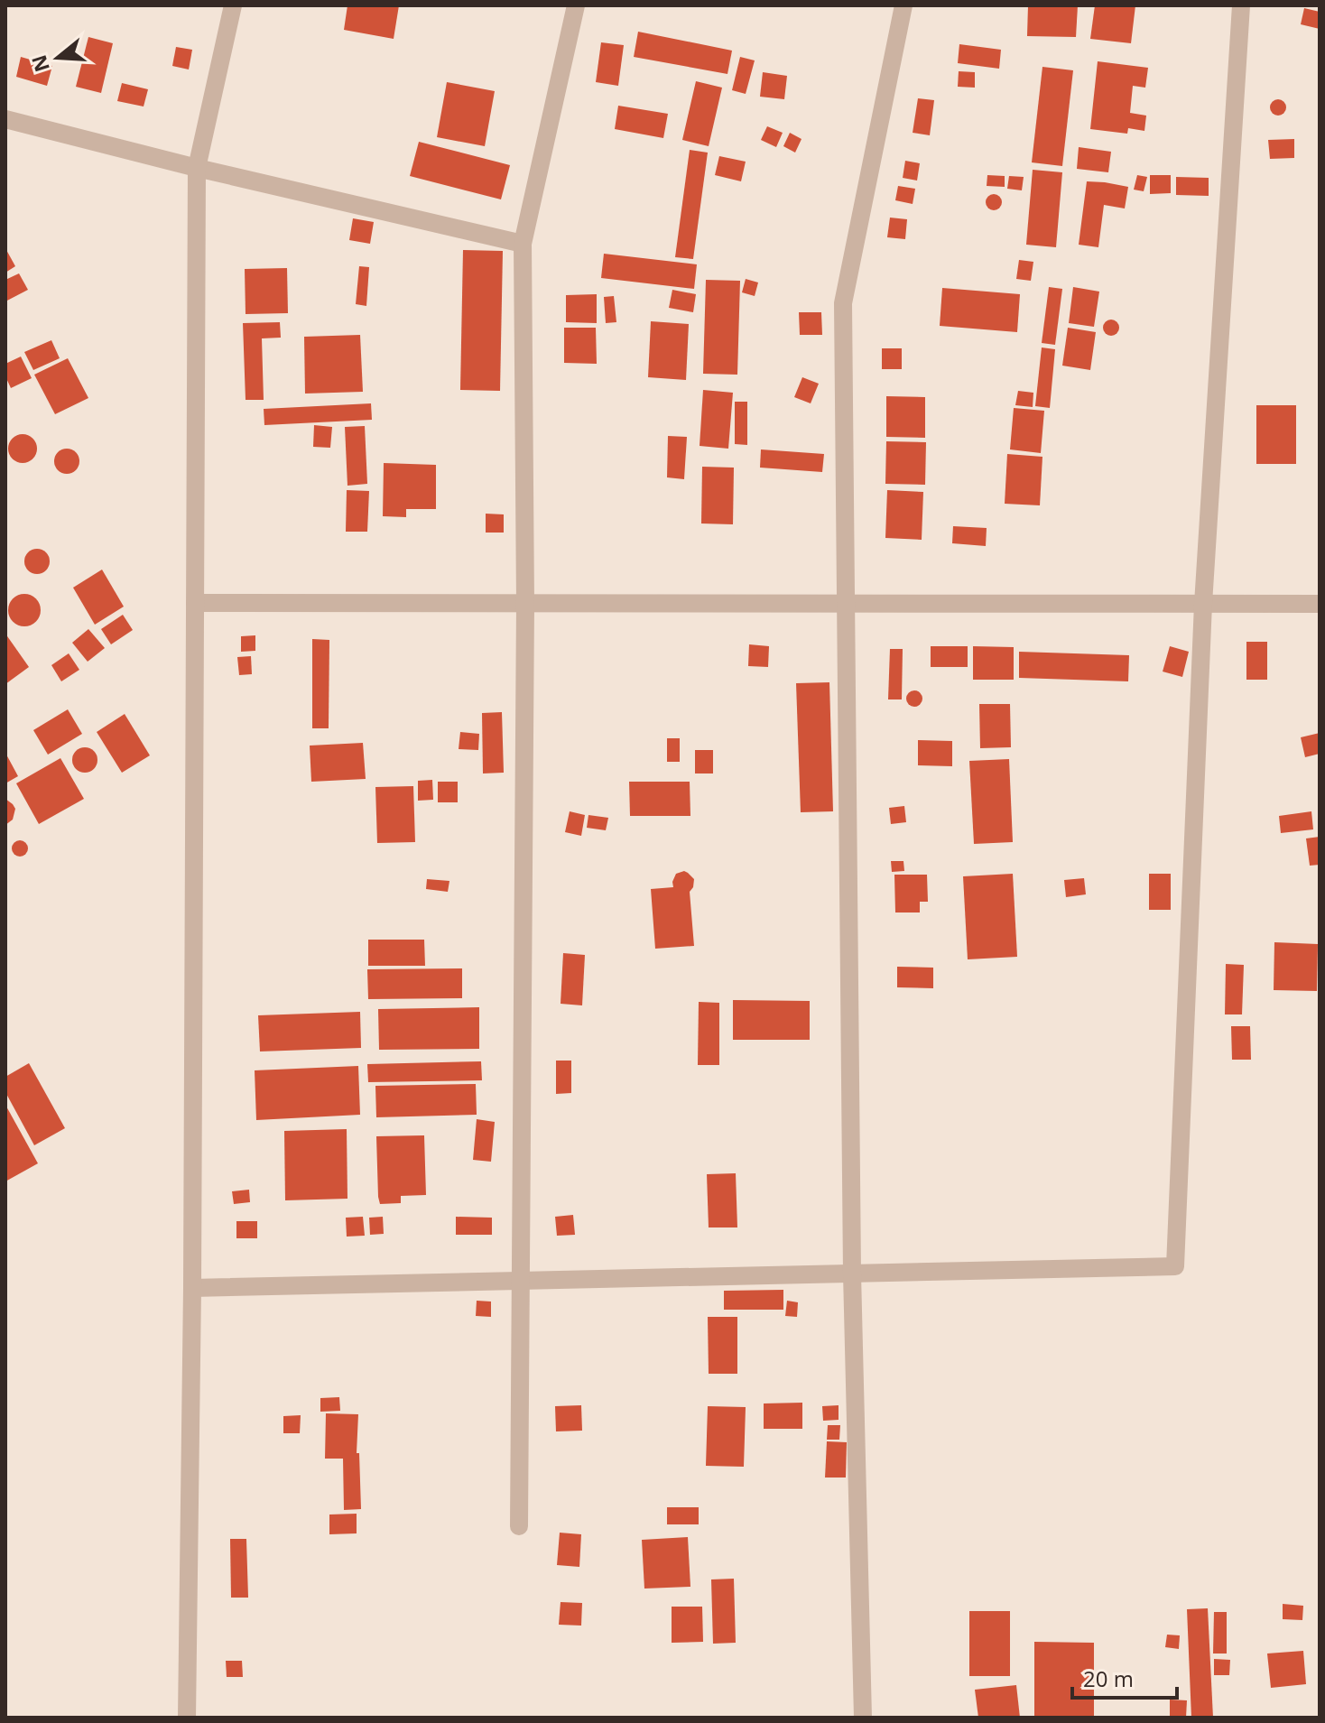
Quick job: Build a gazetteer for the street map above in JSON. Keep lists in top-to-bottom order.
{
  "scale_bar": "20 m",
  "north": "left"
}
